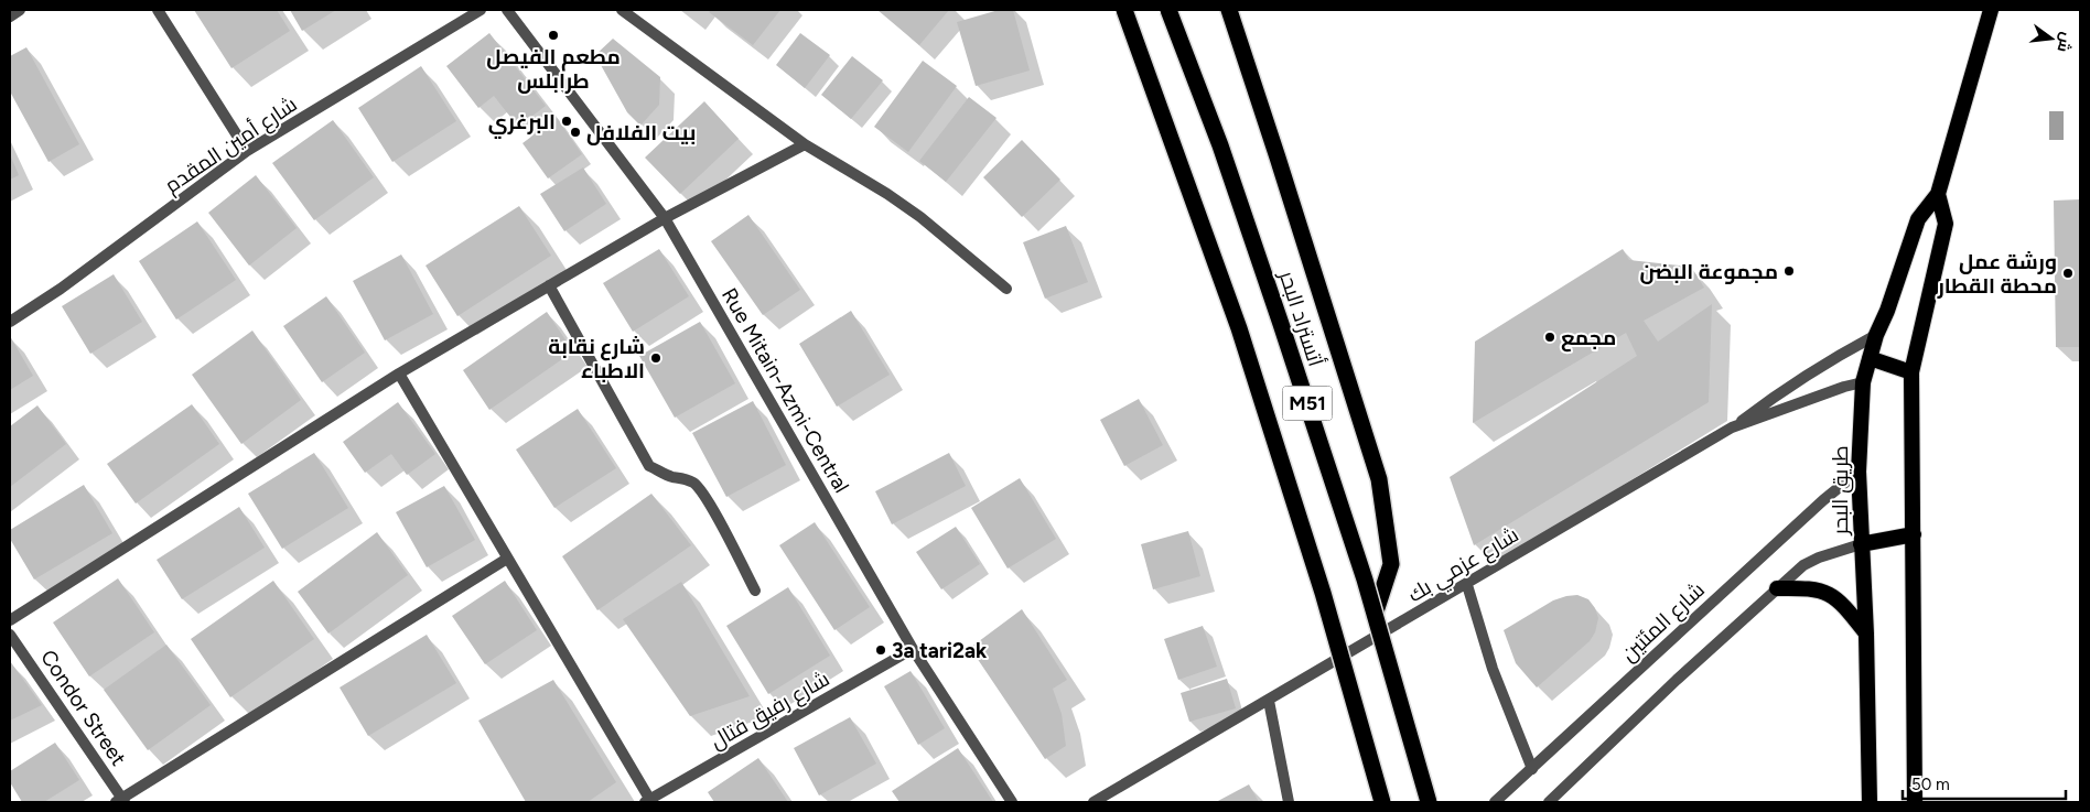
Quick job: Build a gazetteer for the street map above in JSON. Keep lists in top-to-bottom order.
{
  "streets": {
    "highway": ["أتستراد البحر", "M51", "طريق البحر"],
    "street": [
      "شارع أمين المقدم",
      "Rue Mitain-Azmi-Central",
      "شارع عزمي بك",
      "شارع المئتين",
      "Condor Street",
      "شارع رفيق فتال"
    ]
  },
  "crossings": [
    ["Rue Mitain-Azmi-Central", "شارع رفيق فتال"],
    ["طريق البحر", "شارع عزمي بك"],
    ["طريق البحر", "شارع المئتين"]
  ],
  "places": [
    "مطعم الفيصل طرابلس",
    "البرغري",
    "بيت الفلافل",
    "مجموعة البضن",
    "ورشة عمل محطة القطار",
    "مجمع",
    "شارع نقابة الاطباء",
    "3a tari2ak"
  ],
  "scale_bar": "50 m",
  "north": "right"
}
